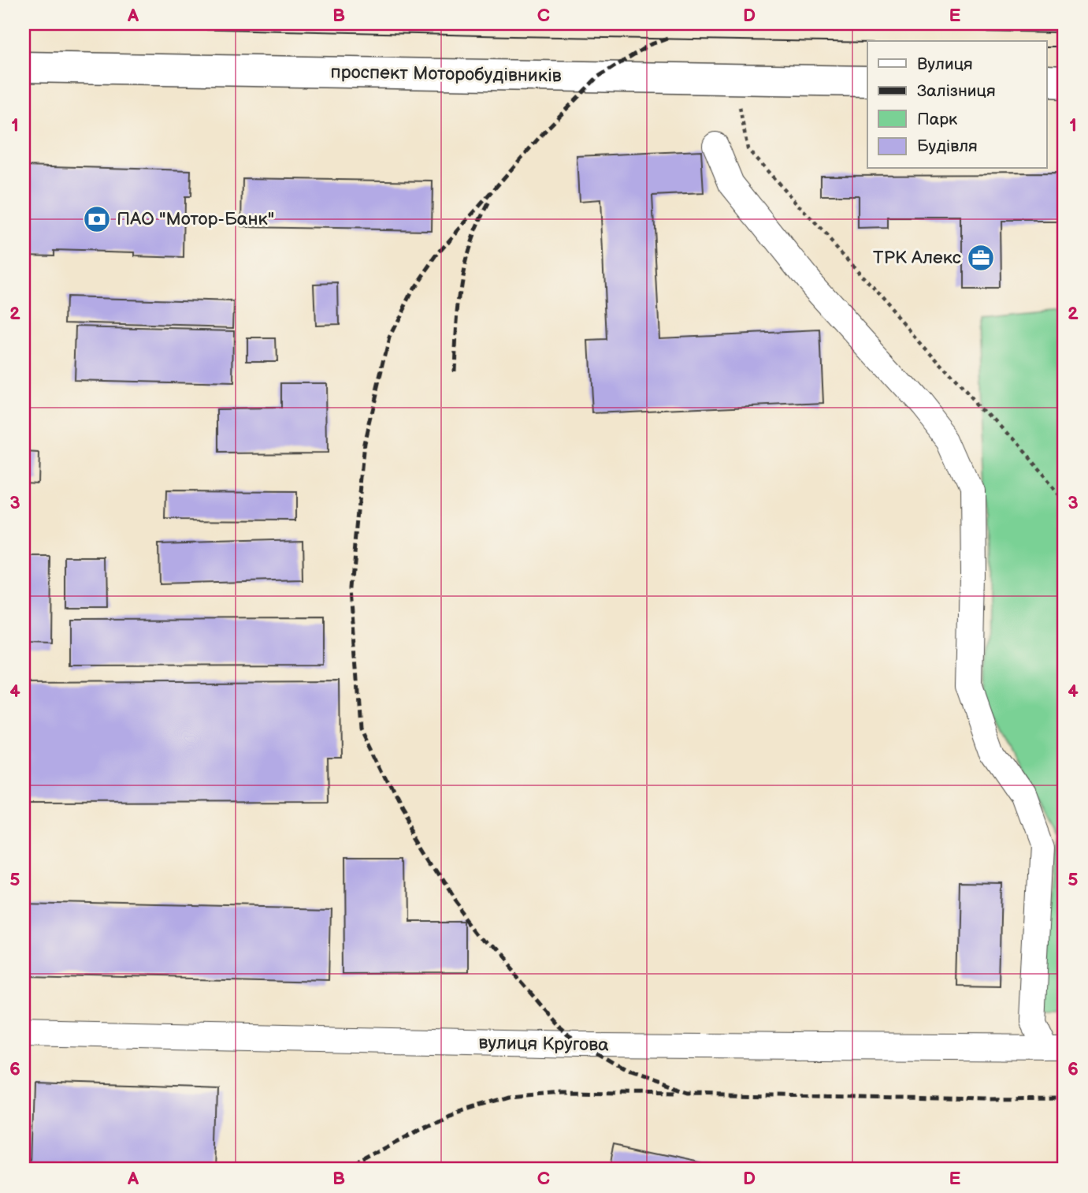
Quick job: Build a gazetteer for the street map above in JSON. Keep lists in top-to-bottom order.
{
  "streets": {
    "main road": ["проспект Моторобудівників"],
    "street": ["вулиця Кругова"]
  },
  "places": {
    "bank": ["ПАО \"Мотор-Банк\""],
    "office": ["ТРК Алекс"]
  },
  "legend": [
    "Вулиця",
    "Залізниця",
    "Парк",
    "Будівля"
  ],
  "grid": {
    "columns": [
      "A",
      "B",
      "C",
      "D",
      "E"
    ],
    "rows": [
      "1",
      "2",
      "3",
      "4",
      "5",
      "6"
    ]
  }
}
